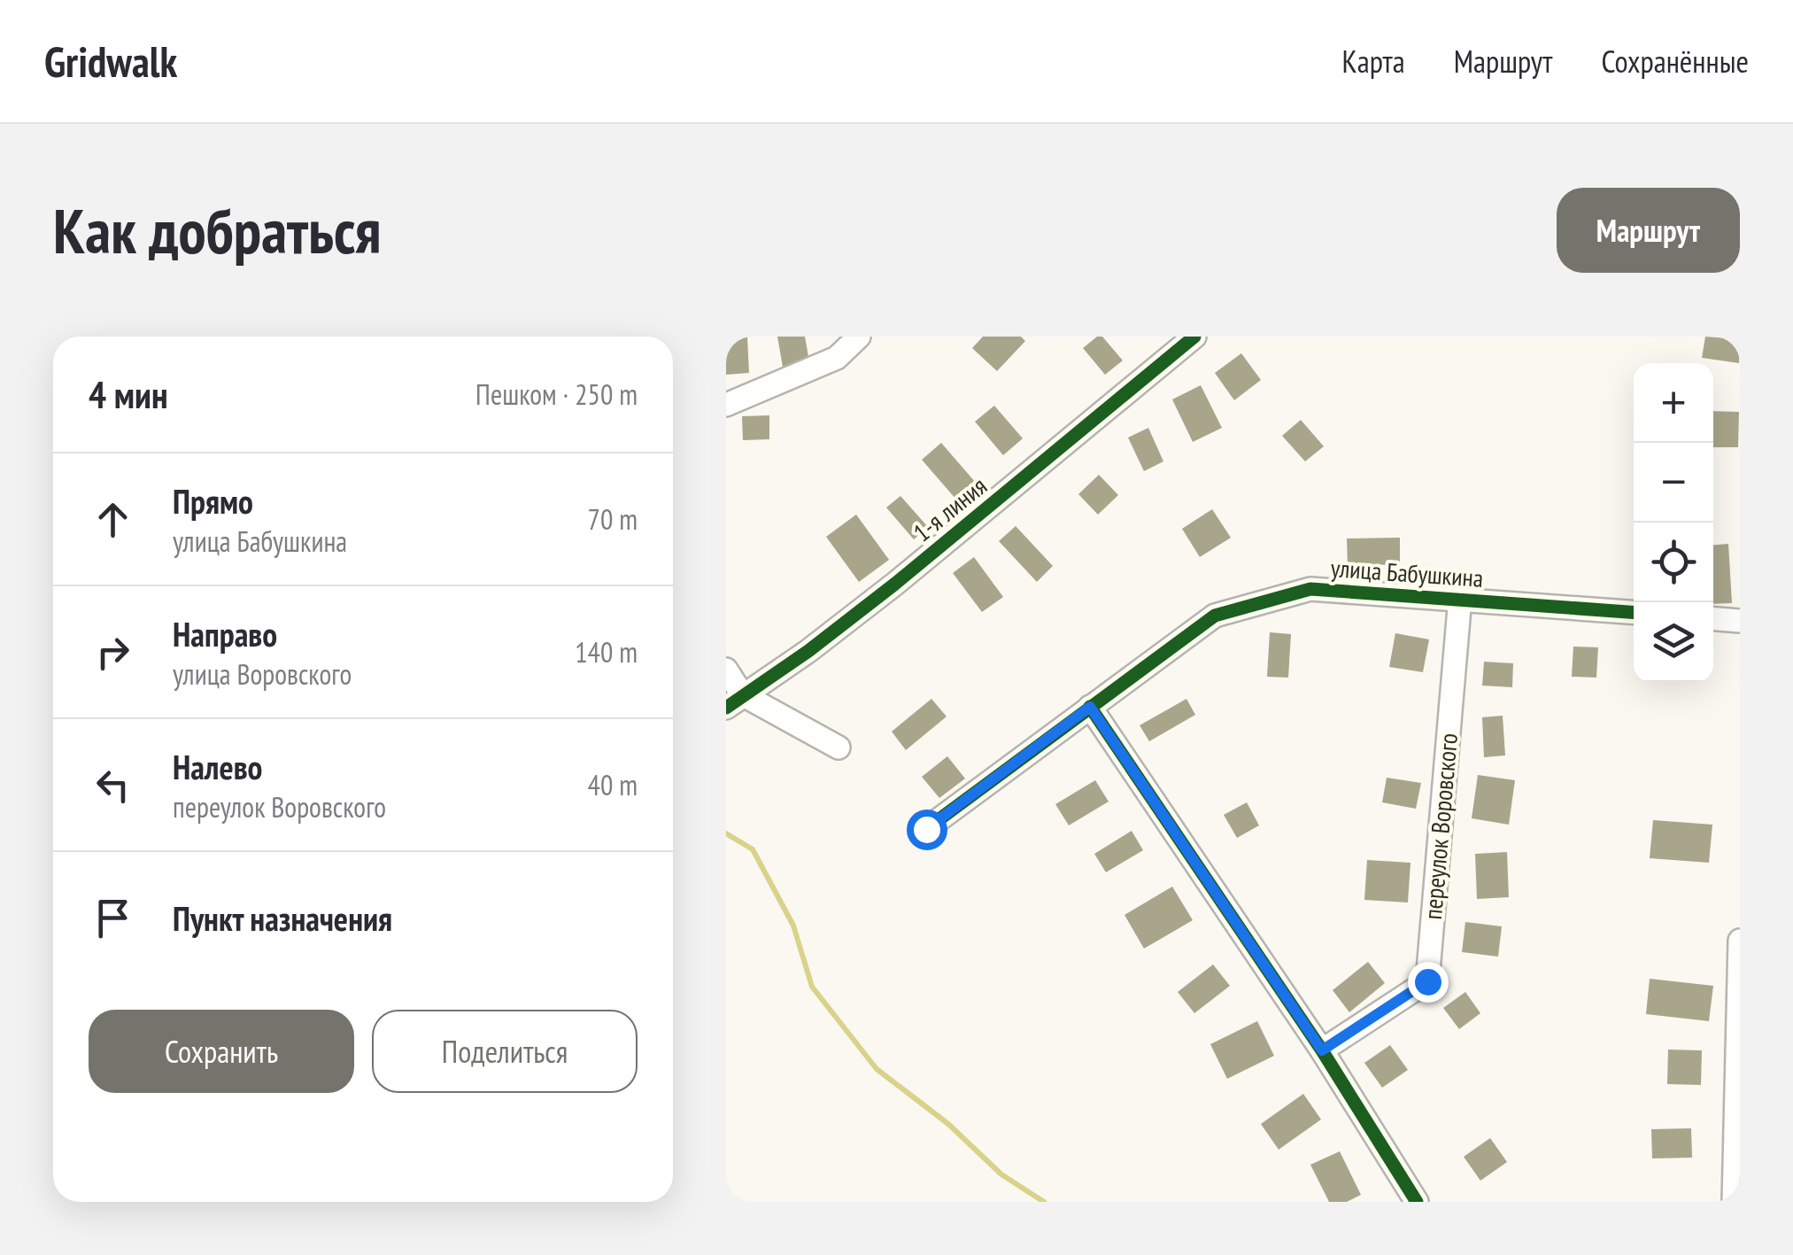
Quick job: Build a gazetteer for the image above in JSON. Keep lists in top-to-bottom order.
{
  "streets": {
    "street": ["1-я линия", "улица Бабушкина", "переулок Воровского"]
  },
  "crossings": [
    ["улица Бабушкина", "переулок Воровского"]
  ],
  "page": {
    "header": "Gridwalk",
    "nav": ["Карта", "Маршрут", "Сохранённые"],
    "buttons": [
      "Маршрут",
      ["Сохранить", "Поделиться"]
    ],
    "title": "Как добраться",
    "heading": ["4 мин", "Пешком · 250 m"],
    "map_buttons": ["+", "−"],
    "list": [
      ["Прямо", "улица Бабушкина", "70 m"],
      ["Направо", "улица Воровского", "140 m"],
      ["Налево", "переулок Воровского", "40 m"],
      "Пункт назначения"
    ]
  }
}
